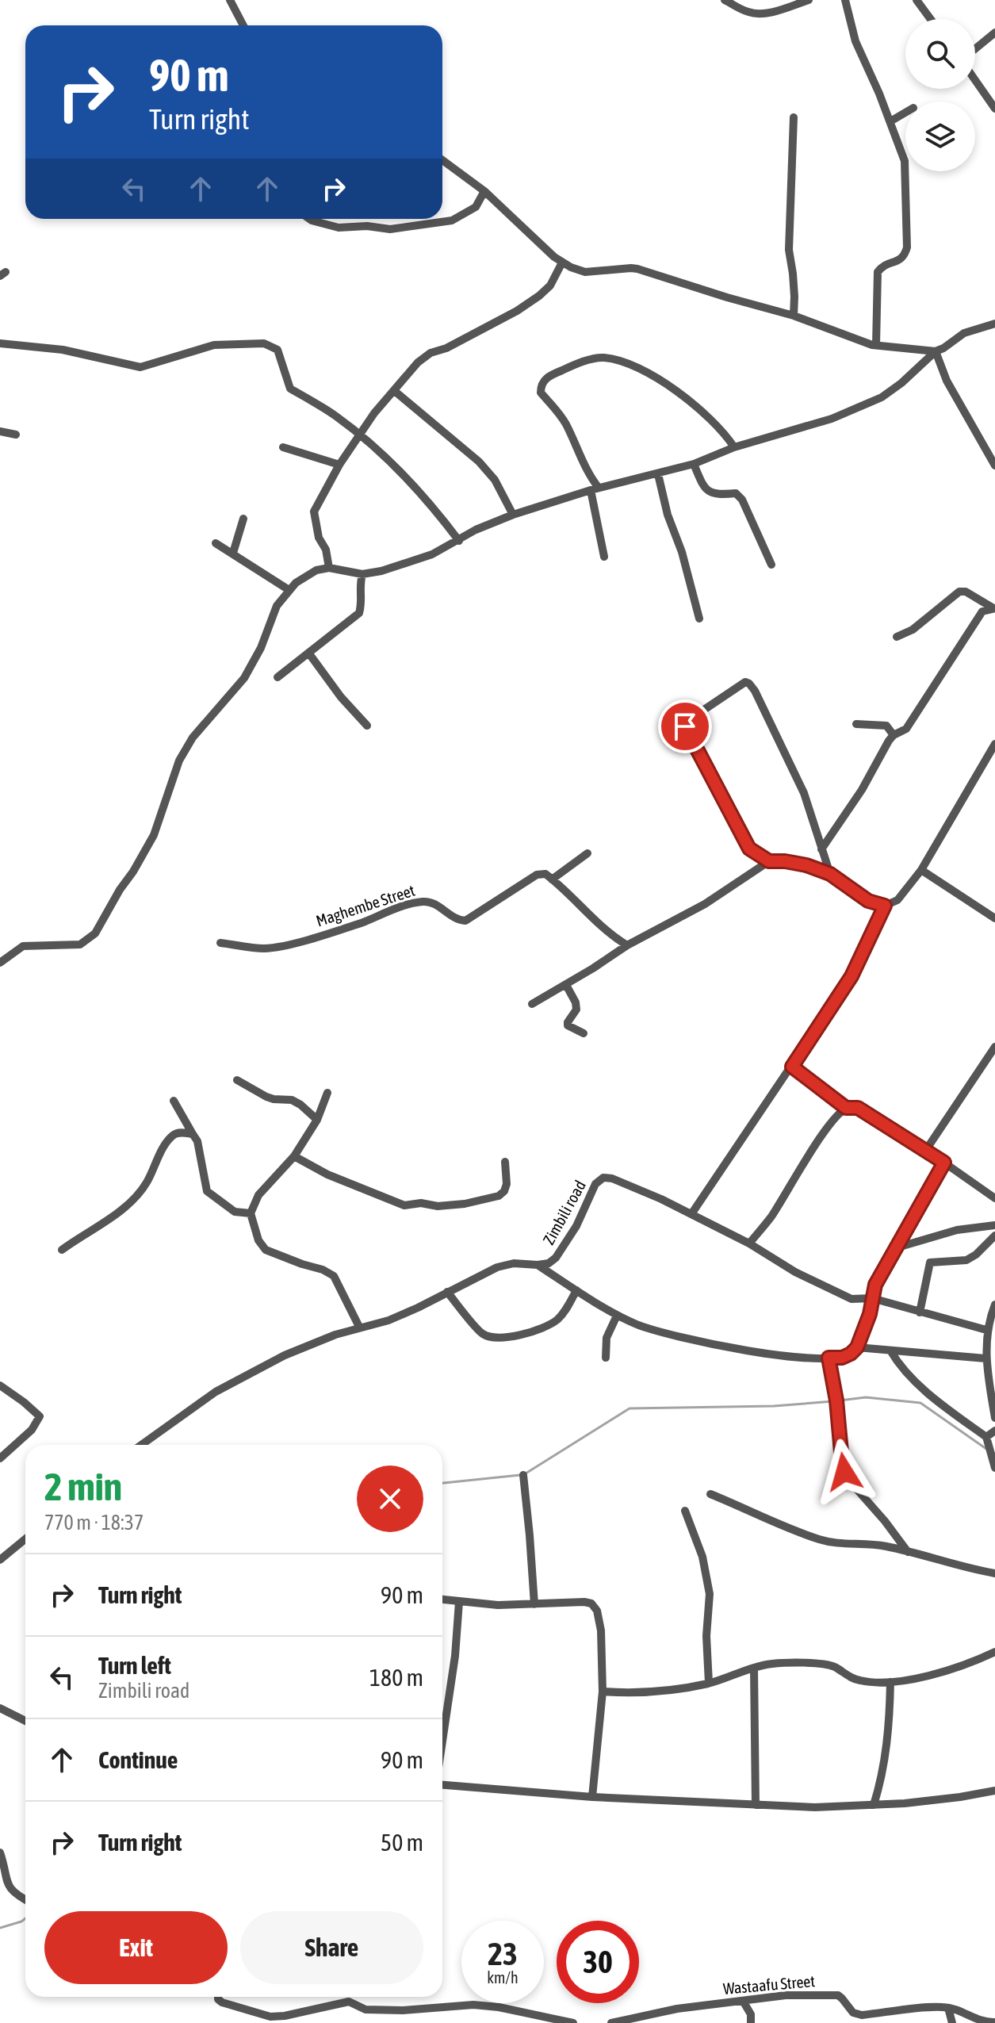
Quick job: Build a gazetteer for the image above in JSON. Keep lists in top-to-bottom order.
{
  "streets": {
    "street": ["Maghembe Street", "Zimbili road", "Wastaafu Street"]
  },
  "page": {
    "turn": ["90 m", "Turn right"],
    "heading": ["2 min", "770 m · 18:37"],
    "list": [
      {
        "name": "Turn right",
        "value": "90 m"
      },
      {
        "name": "Turn left",
        "note": "Zimbili road",
        "value": "180 m"
      },
      {
        "name": "Continue",
        "value": "90 m"
      },
      {
        "name": "Turn right",
        "value": "50 m"
      }
    ],
    "buttons": ["Exit", "Share"],
    "speed": "23 km/h",
    "limit": "30"
  }
}
